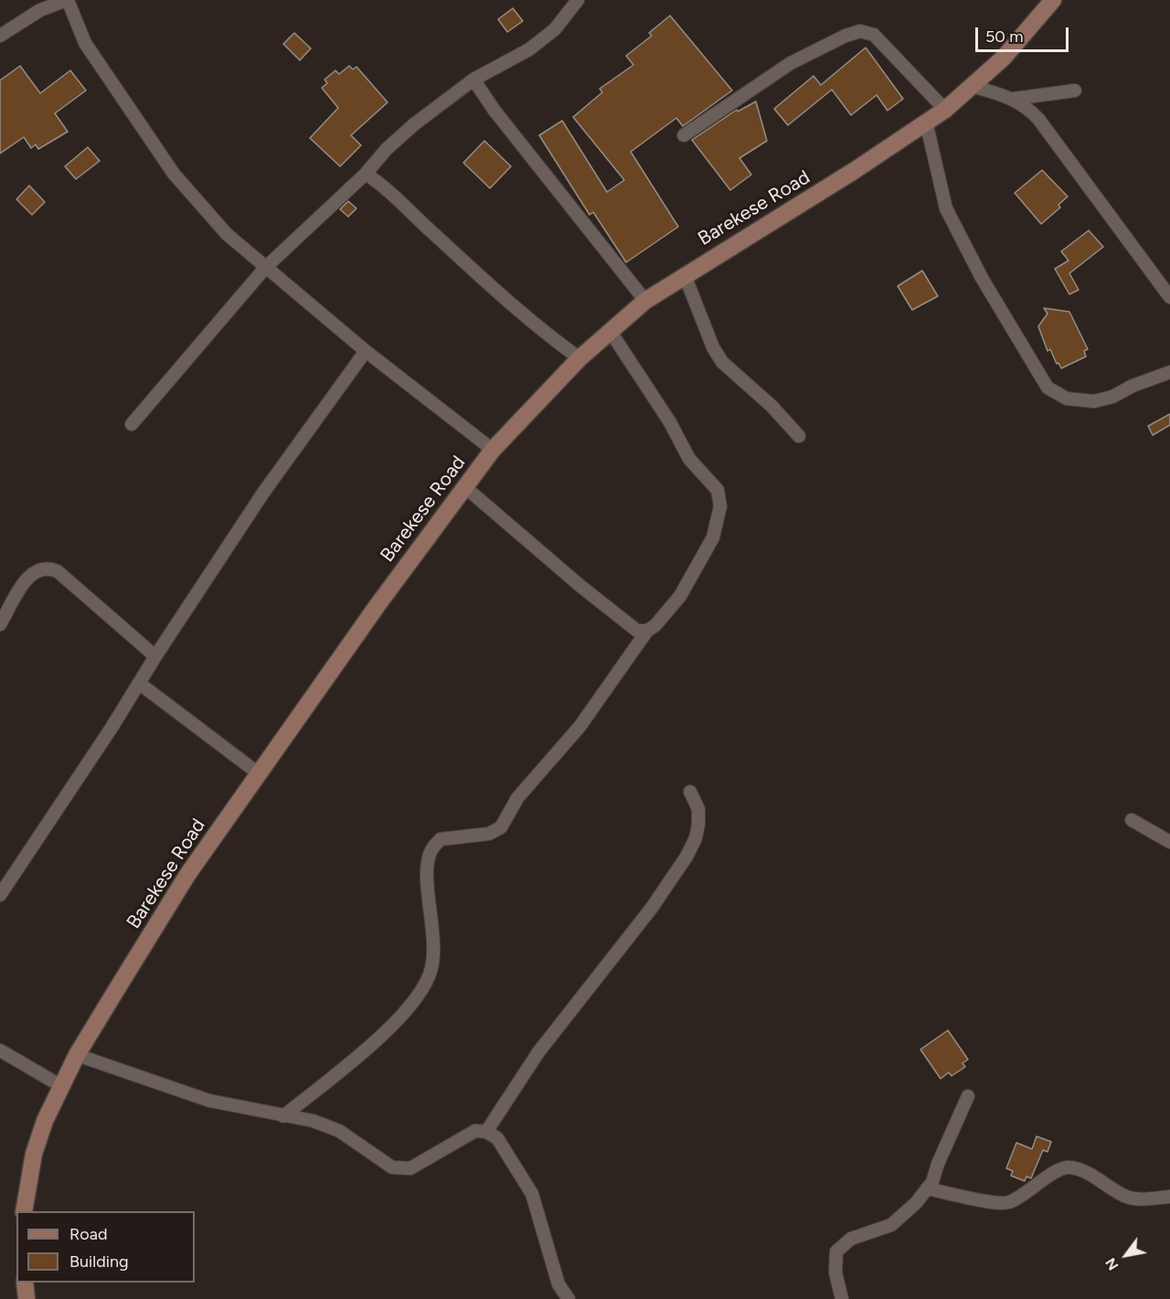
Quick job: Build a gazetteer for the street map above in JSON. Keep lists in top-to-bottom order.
{
  "streets": {
    "main road": ["Barekese Road"]
  },
  "legend": ["Road", "Building"],
  "scale_bar": "50 m",
  "north": "bottom left"
}
